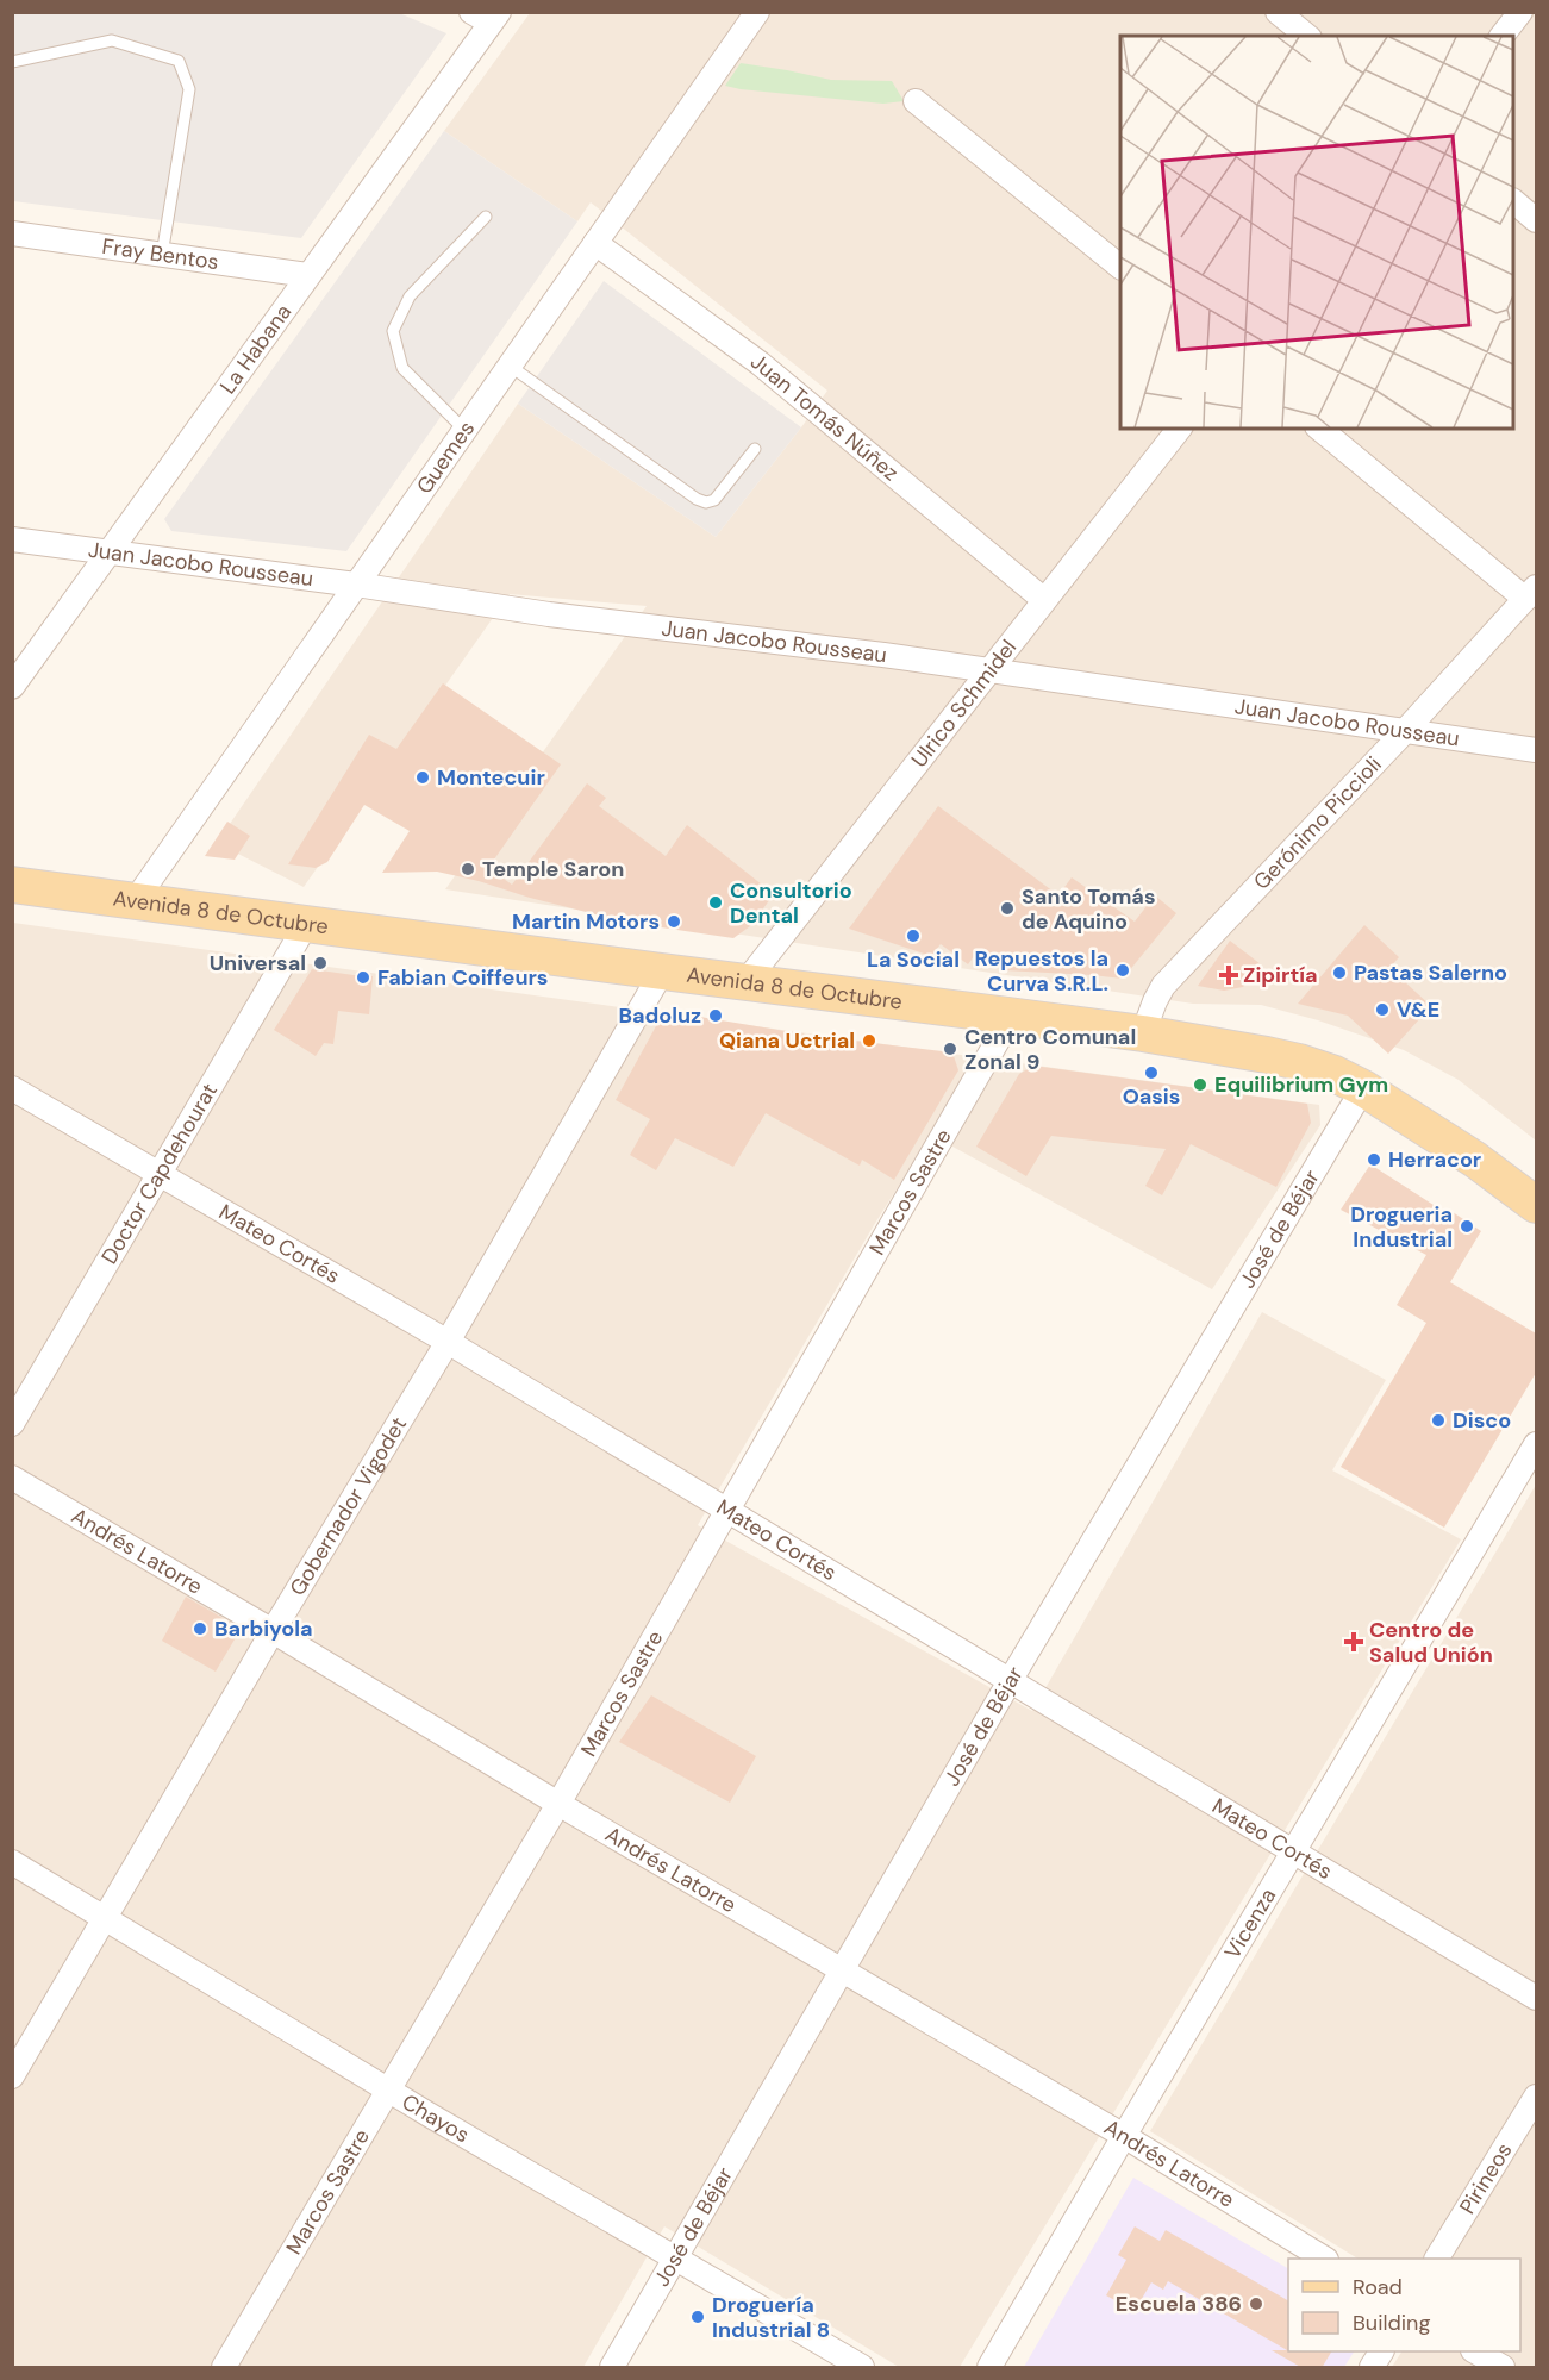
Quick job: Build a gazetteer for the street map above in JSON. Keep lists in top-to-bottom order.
{
  "streets": {
    "main road": ["Avenida 8 de Octubre"],
    "street": [
      "Fray Bentos",
      "La Habana",
      "Juan Tomás Núñez",
      "Guemes",
      "Juan Jacobo Rousseau",
      "Ulrico Schmidel",
      "Gerónimo Piccioli",
      "Doctor Capdehourat",
      "Marcos Sastre",
      "José de Béjar",
      "Mateo Cortés",
      "Gobernador Vigodet",
      "Andrés Latorre",
      "Vicenza",
      "Chayos",
      "Pirineos"
    ]
  },
  "crossings": [
    ["Fray Bentos", "La Habana"],
    ["La Habana", "Juan Jacobo Rousseau"],
    ["Juan Tomás Núñez", "Guemes"],
    ["Juan Tomás Núñez", "Ulrico Schmidel"],
    ["Guemes", "Juan Jacobo Rousseau"],
    ["Guemes", "Avenida 8 de Octubre"],
    ["Juan Jacobo Rousseau", "Ulrico Schmidel"],
    ["Juan Jacobo Rousseau", "Gerónimo Piccioli"],
    ["Ulrico Schmidel", "Avenida 8 de Octubre"],
    ["Gerónimo Piccioli", "Avenida 8 de Octubre"],
    ["Avenida 8 de Octubre", "Doctor Capdehourat"],
    ["Avenida 8 de Octubre", "Marcos Sastre"],
    ["Avenida 8 de Octubre", "José de Béjar"],
    ["Avenida 8 de Octubre", "Gobernador Vigodet"],
    ["Doctor Capdehourat", "Mateo Cortés"],
    ["Marcos Sastre", "Mateo Cortés"],
    ["Marcos Sastre", "Andrés Latorre"],
    ["Marcos Sastre", "Chayos"],
    ["José de Béjar", "Mateo Cortés"],
    ["José de Béjar", "Andrés Latorre"],
    ["José de Béjar", "Chayos"],
    ["Mateo Cortés", "Gobernador Vigodet"],
    ["Mateo Cortés", "Vicenza"],
    ["Gobernador Vigodet", "Andrés Latorre"],
    ["Gobernador Vigodet", "Chayos"],
    ["Andrés Latorre", "Vicenza"]
  ],
  "places": {
    "other": [
      "Montecuir",
      "Temple Saron",
      "Consultorio Dental",
      "Santo Tomás de Aquino",
      "Martin Motors",
      "La Social",
      "Universal",
      "Repuestos la Curva S.R.L.",
      "Pastas Salerno",
      "Fabian Coiffeurs",
      "V&E",
      "Badoluz",
      "Qiana Uctrial",
      "Centro Comunal Zonal 9",
      "Oasis",
      "Equilibrium Gym",
      "Herracor",
      "Drogueria Industrial",
      "Disco",
      "Barbiyola",
      "Escuela 386",
      "Droguería Industrial 8"
    ],
    "health": ["Zipirtía", "Centro de Salud Unión"]
  },
  "legend": ["Road", "Building"]
}
